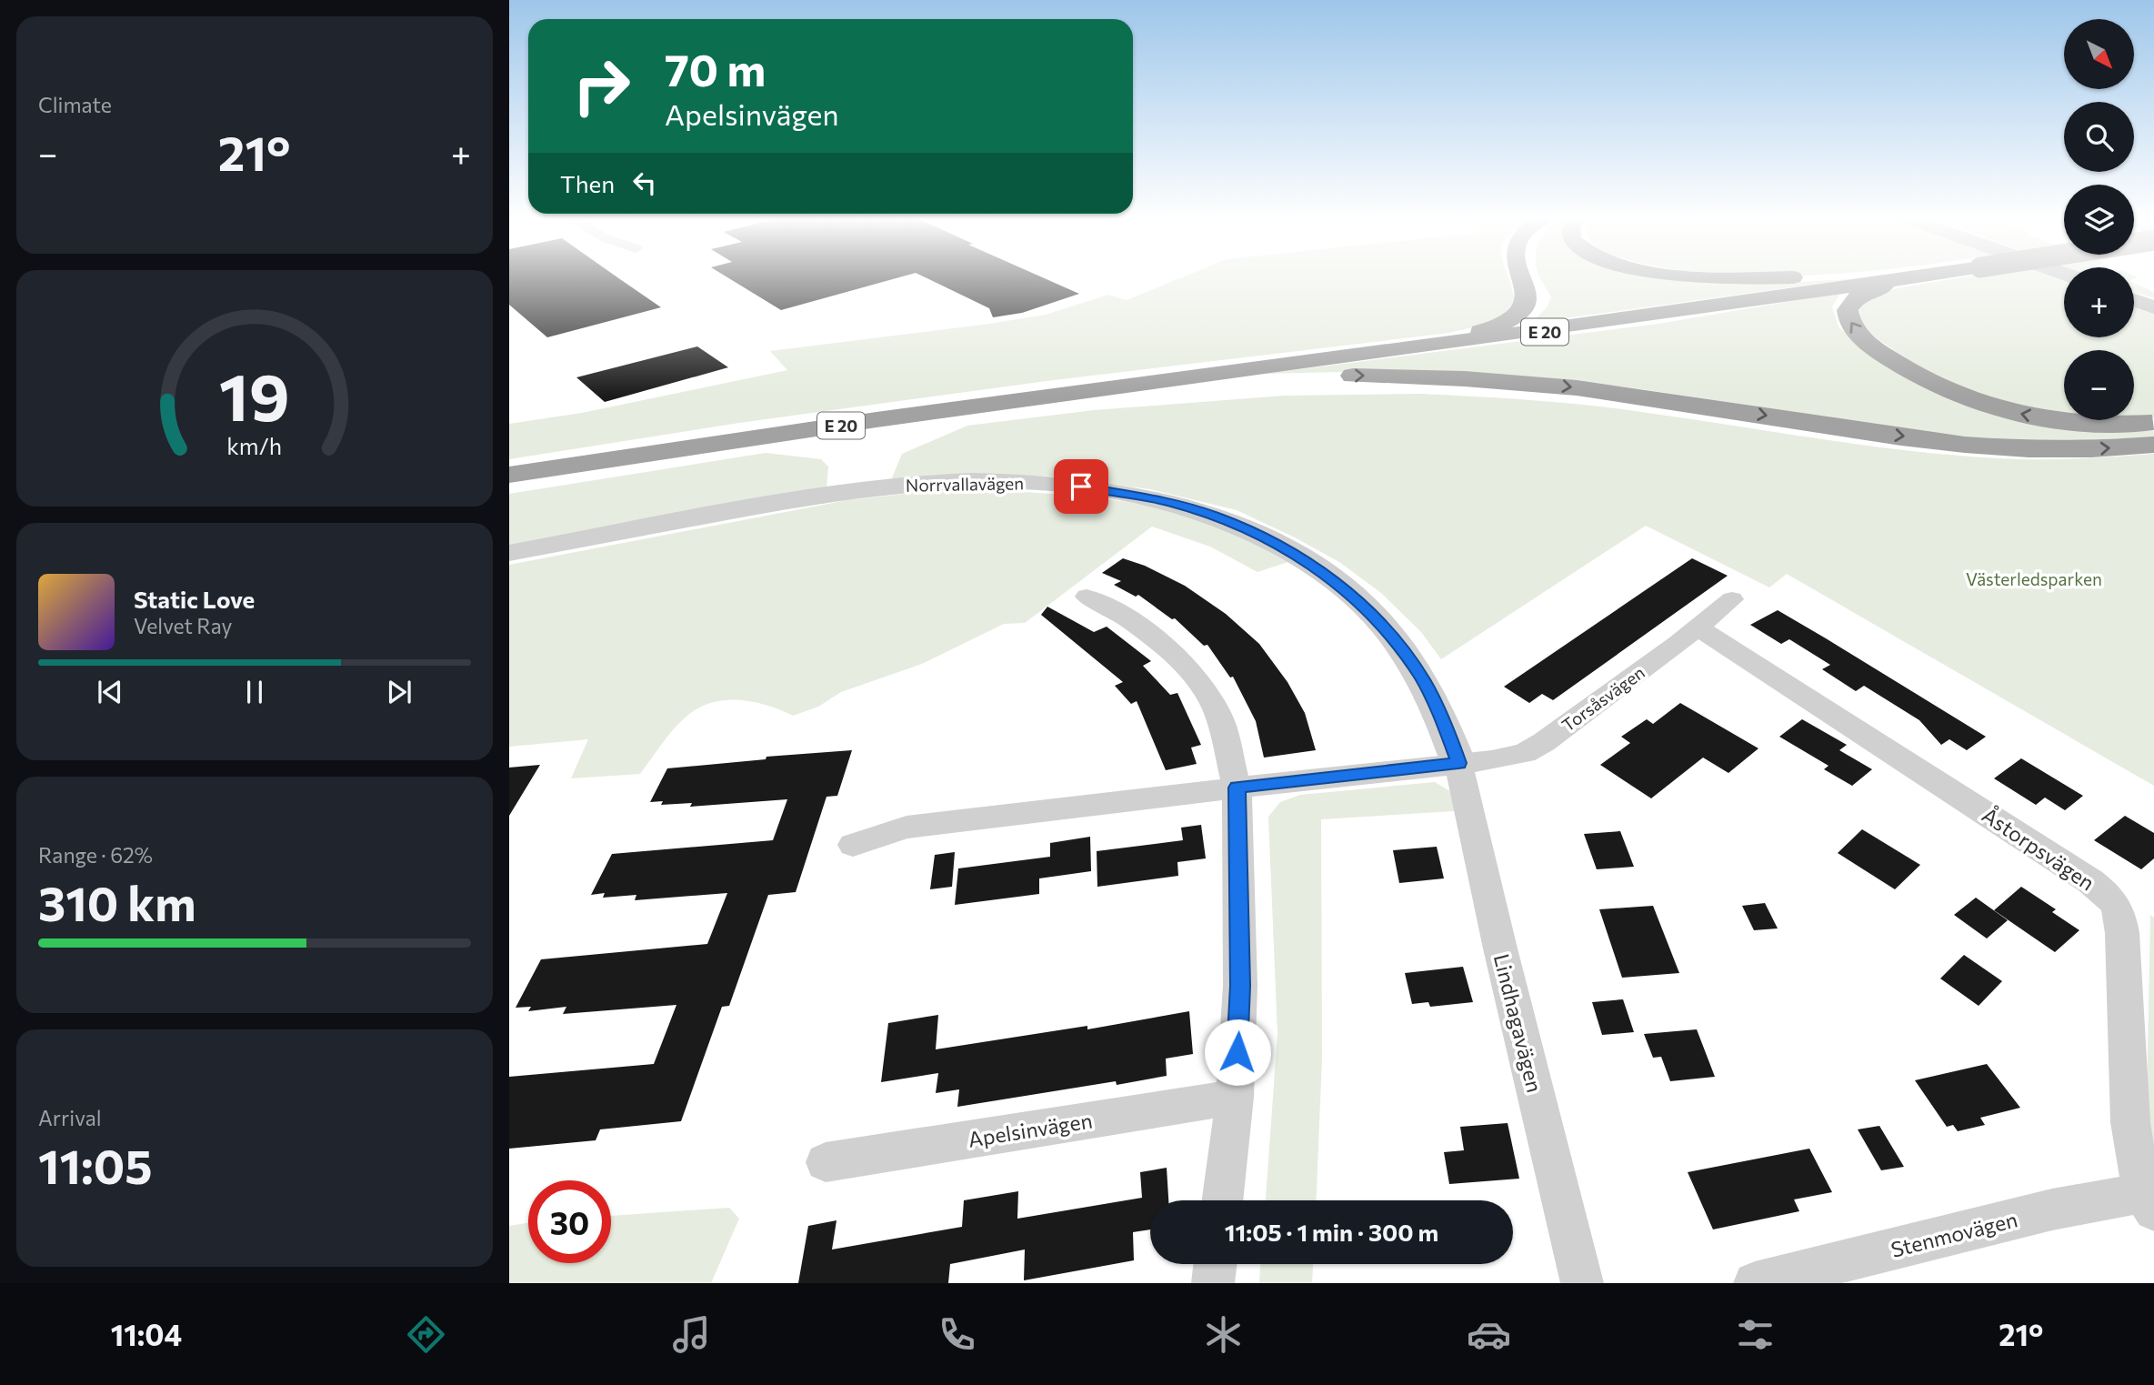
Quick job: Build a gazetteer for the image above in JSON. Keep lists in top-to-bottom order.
{
  "streets": {
    "highway": ["E 20"],
    "street": [
      "Norrvallavägen",
      "Torsåsvägen",
      "Åstorpsvägen",
      "Lindhagavägen",
      "Apelsinvägen",
      "Stenmovägen"
    ]
  },
  "crossings": [
    ["Norrvallavägen", "Torsåsvägen"],
    ["Norrvallavägen", "Lindhagavägen"],
    ["Torsåsvägen", "Åstorpsvägen"],
    ["Torsåsvägen", "Lindhagavägen"],
    ["Åstorpsvägen", "Stenmovägen"]
  ],
  "parks": ["Västerledsparken"],
  "north": "bottom right",
  "page": {
    "tile": [
      "Climate",
      ["Range · 62%", "310 km"],
      ["Arrival", "11:05"]
    ],
    "map_buttons": ["+", "−"],
    "turn": ["70 m", "Apelsinvägen"],
    "heat": ["−", "21°", "+"],
    "then": "Then",
    "song": ["Static Love", "Velvet Ray"],
    "limit": "30",
    "trip": "11:05 · 1 min · 300 m",
    "tabs": ["11:04", "21°"],
    "gauge": ["19", "km/h"]
  }
}
